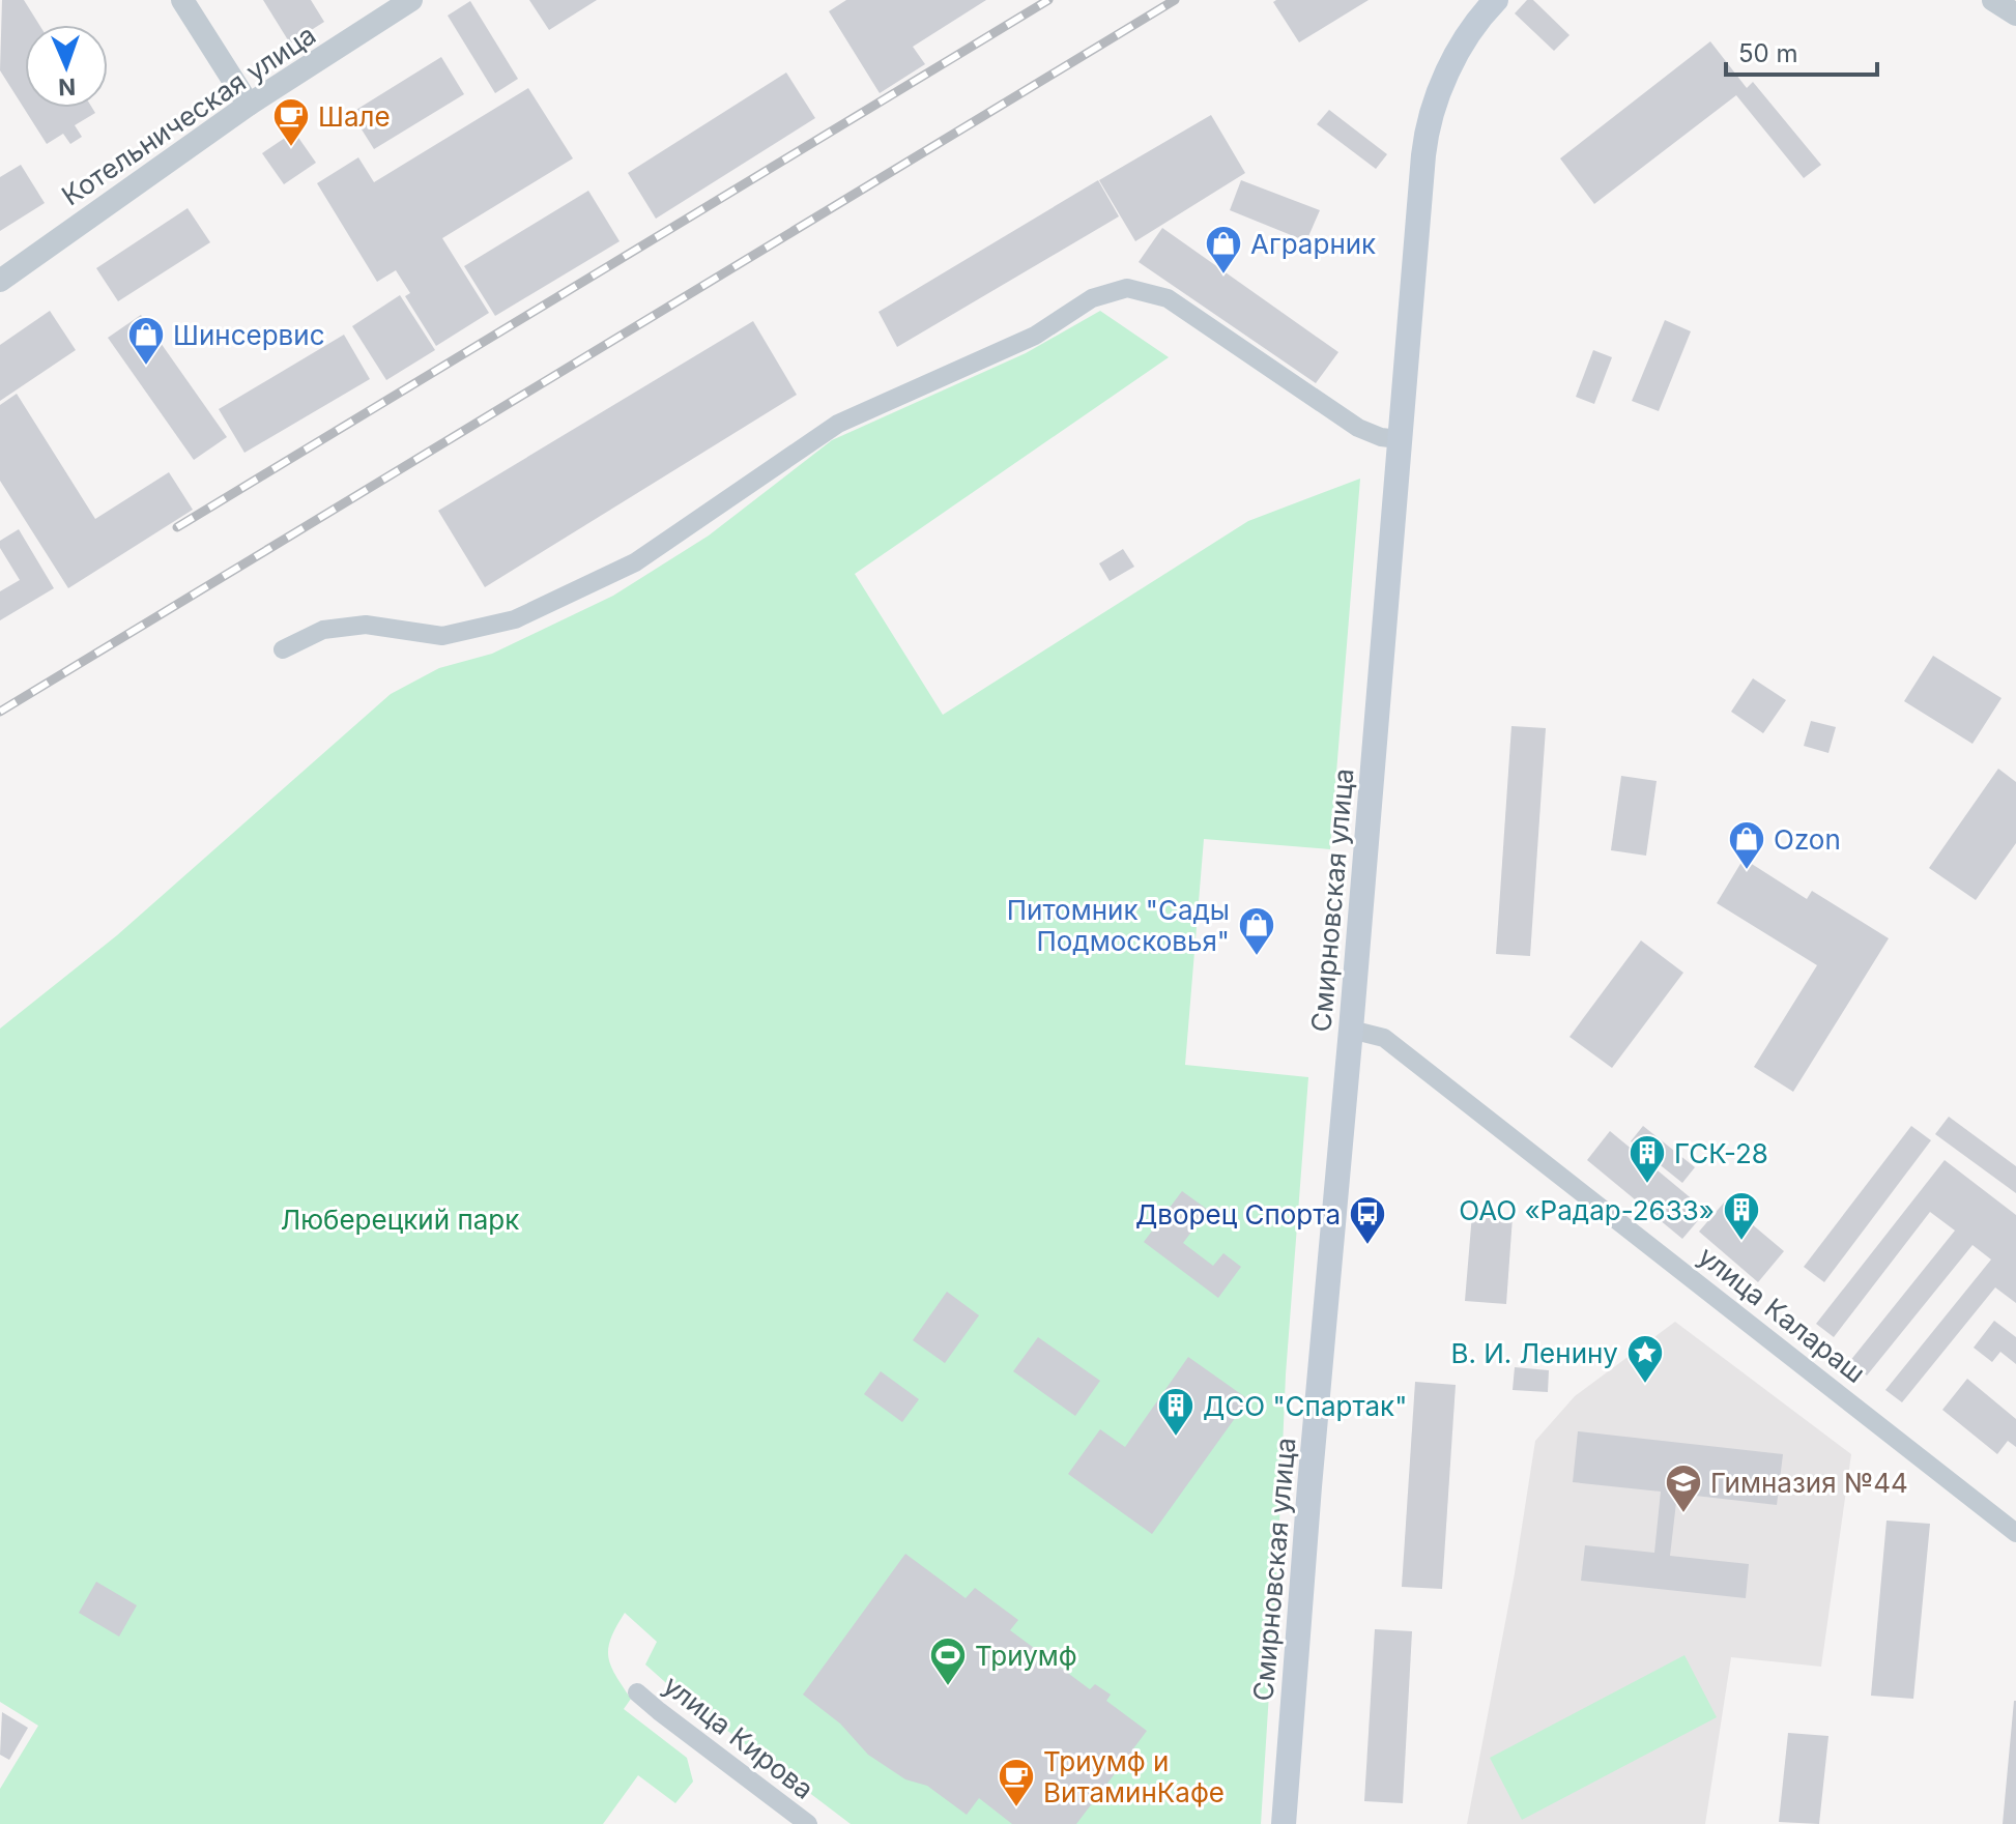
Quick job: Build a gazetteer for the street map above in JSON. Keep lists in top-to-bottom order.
{
  "streets": {
    "main road": ["Смирновская улица"],
    "street": ["Котельническая улица", "улица Калараш", "улица Кирова"]
  },
  "crossings": [
    ["Смирновская улица", "улица Калараш"]
  ],
  "parks": ["Люберецкий парк"],
  "places": {
    "cafe": ["Шале", "Триумф и ВитаминКафе"],
    "shop": [
      "Аграрник",
      "Шинсервис",
      "Ozon",
      "Питомник \"Сады Подмосковья\""
    ],
    "building": ["ГСК-28", "ОАО «Радар-2633»", "ДСО \"Спартак\""],
    "bus stop": ["Дворец Спорта"],
    "place": ["В. И. Ленину"],
    "school or university": ["Гимназия №44"],
    "sports": ["Триумф"]
  },
  "scale_bar": "50 m",
  "north": "bottom"
}
